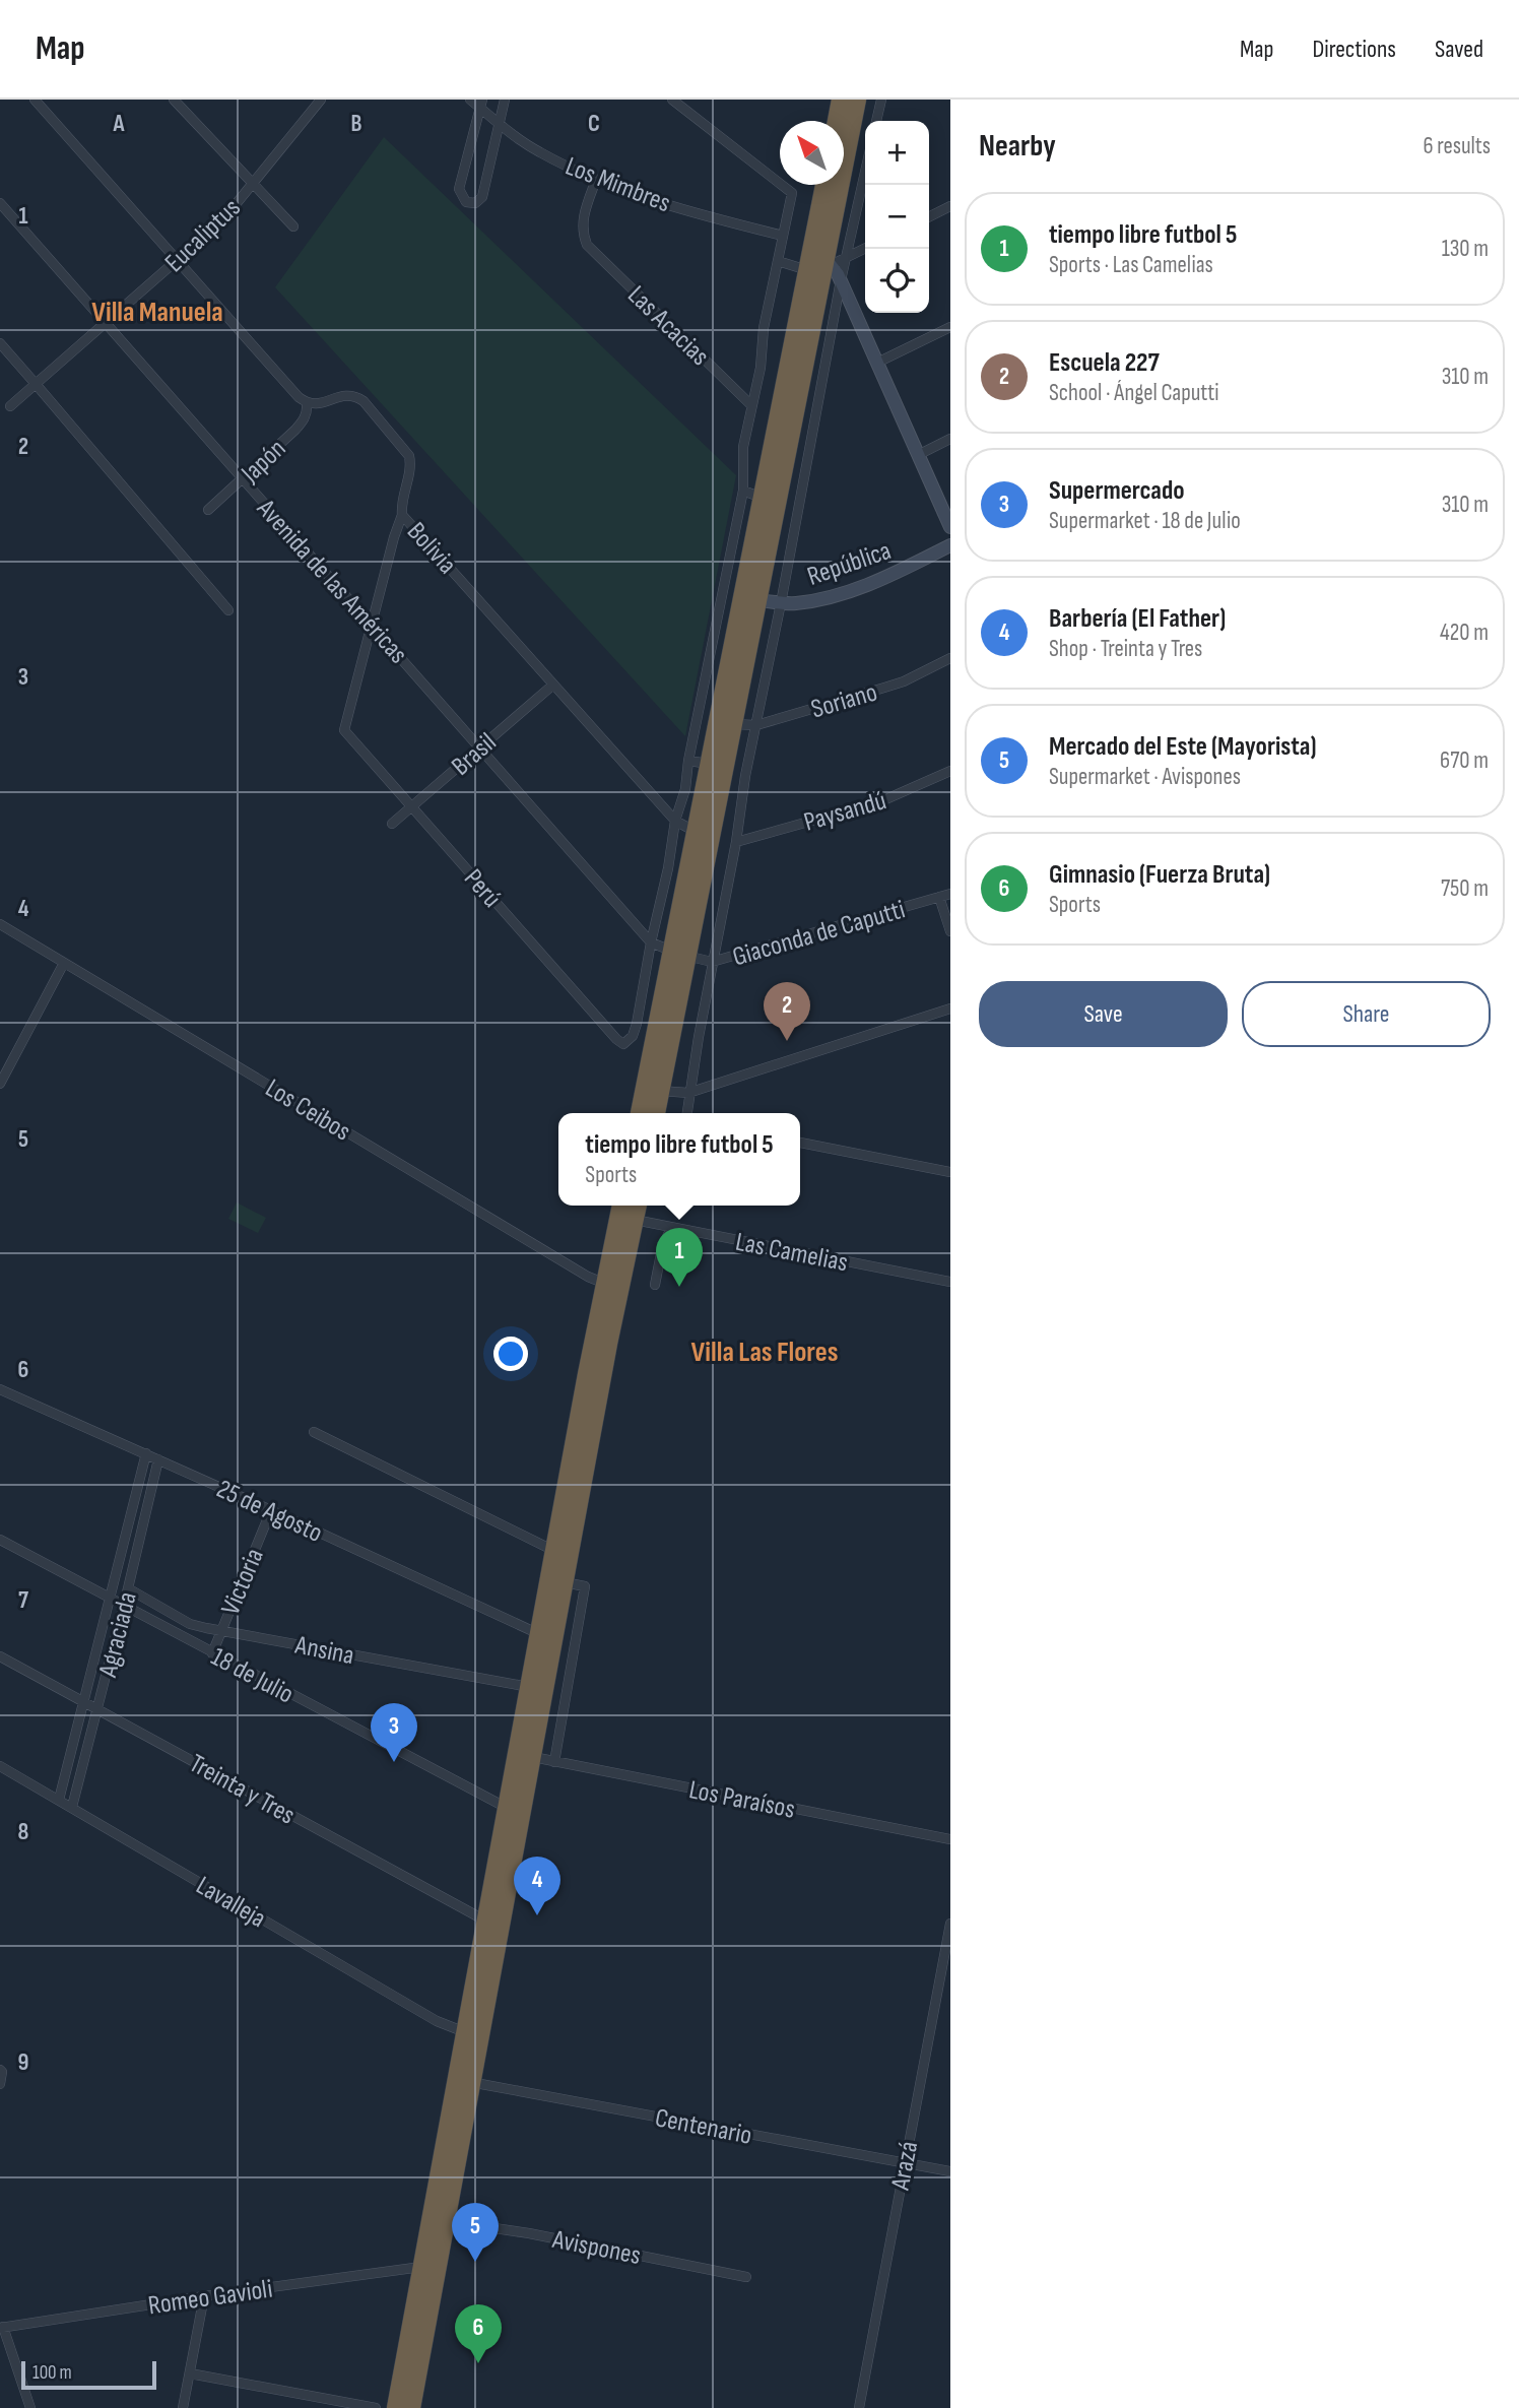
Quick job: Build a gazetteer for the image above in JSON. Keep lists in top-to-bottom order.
{
  "streets": {
    "street": [
      "Los Mimbres",
      "Eucaliptus",
      "Las Acacias",
      "Japón",
      "Bolivia",
      "República",
      "Avenida de las Américas",
      "Soriano",
      "Brasil",
      "Paysandú",
      "Perú",
      "Giaconda de Caputti",
      "Los Ceibos",
      "Las Camelias",
      "25 de Agosto",
      "Victoria",
      "Agraciada",
      "Ansina",
      "18 de Julio",
      "Treinta y Tres",
      "Los Paraísos",
      "Lavalleja",
      "Centenario",
      "Arazá",
      "Avispones",
      "Romeo Gavioli"
    ]
  },
  "crossings": [
    ["Los Mimbres", "Las Acacias"],
    ["Eucaliptus", "Avenida de las Américas"],
    ["Japón", "Bolivia"],
    ["Japón", "Avenida de las Américas"],
    ["Bolivia", "Brasil"],
    ["Avenida de las Américas", "Brasil"],
    ["Avenida de las Américas", "Perú"],
    ["Avenida de las Américas", "Giaconda de Caputti"],
    ["Brasil", "Perú"],
    ["25 de Agosto", "Victoria"],
    ["25 de Agosto", "Agraciada"],
    ["Victoria", "Ansina"],
    ["Victoria", "18 de Julio"],
    ["Agraciada", "Ansina"],
    ["Agraciada", "18 de Julio"],
    ["Agraciada", "Treinta y Tres"],
    ["Agraciada", "Lavalleja"],
    ["Centenario", "Arazá"]
  ],
  "districts": ["Villa Manuela", "Villa Las Flores"],
  "scale_bar": "100 m",
  "north": "top left",
  "page": {
    "header": "Map",
    "nav": ["Map", "Directions", "Saved"],
    "heading": ["Nearby", "6 results"],
    "map_buttons": ["+", "−"],
    "list": [
      {
        "mark": "1",
        "name": "tiempo libre futbol 5",
        "note": "Sports · Las Camelias",
        "value": "130 m"
      },
      {
        "mark": "2",
        "name": "Escuela 227",
        "note": "School · Ángel Caputti",
        "value": "310 m"
      },
      {
        "mark": "3",
        "name": "Supermercado",
        "note": "Supermarket · 18 de Julio",
        "value": "310 m"
      },
      {
        "mark": "4",
        "name": "Barbería (El Father)",
        "note": "Shop · Treinta y Tres",
        "value": "420 m"
      },
      {
        "mark": "5",
        "name": "Mercado del Este (Mayorista)",
        "note": "Supermarket · Avispones",
        "value": "670 m"
      },
      {
        "mark": "6",
        "name": "Gimnasio (Fuerza Bruta)",
        "note": "Sports",
        "value": "750 m"
      }
    ],
    "buttons": ["Save", "Share"],
    "pins": [
      "2",
      "1",
      "3",
      "4",
      "5",
      "6"
    ],
    "popup": ["tiempo libre futbol 5", "Sports"],
    "scale": "100 m"
  },
  "grid": {
    "columns": ["A", "B", "C"],
    "rows": [
      "1",
      "2",
      "3",
      "4",
      "5",
      "6",
      "7",
      "8",
      "9"
    ]
  }
}
